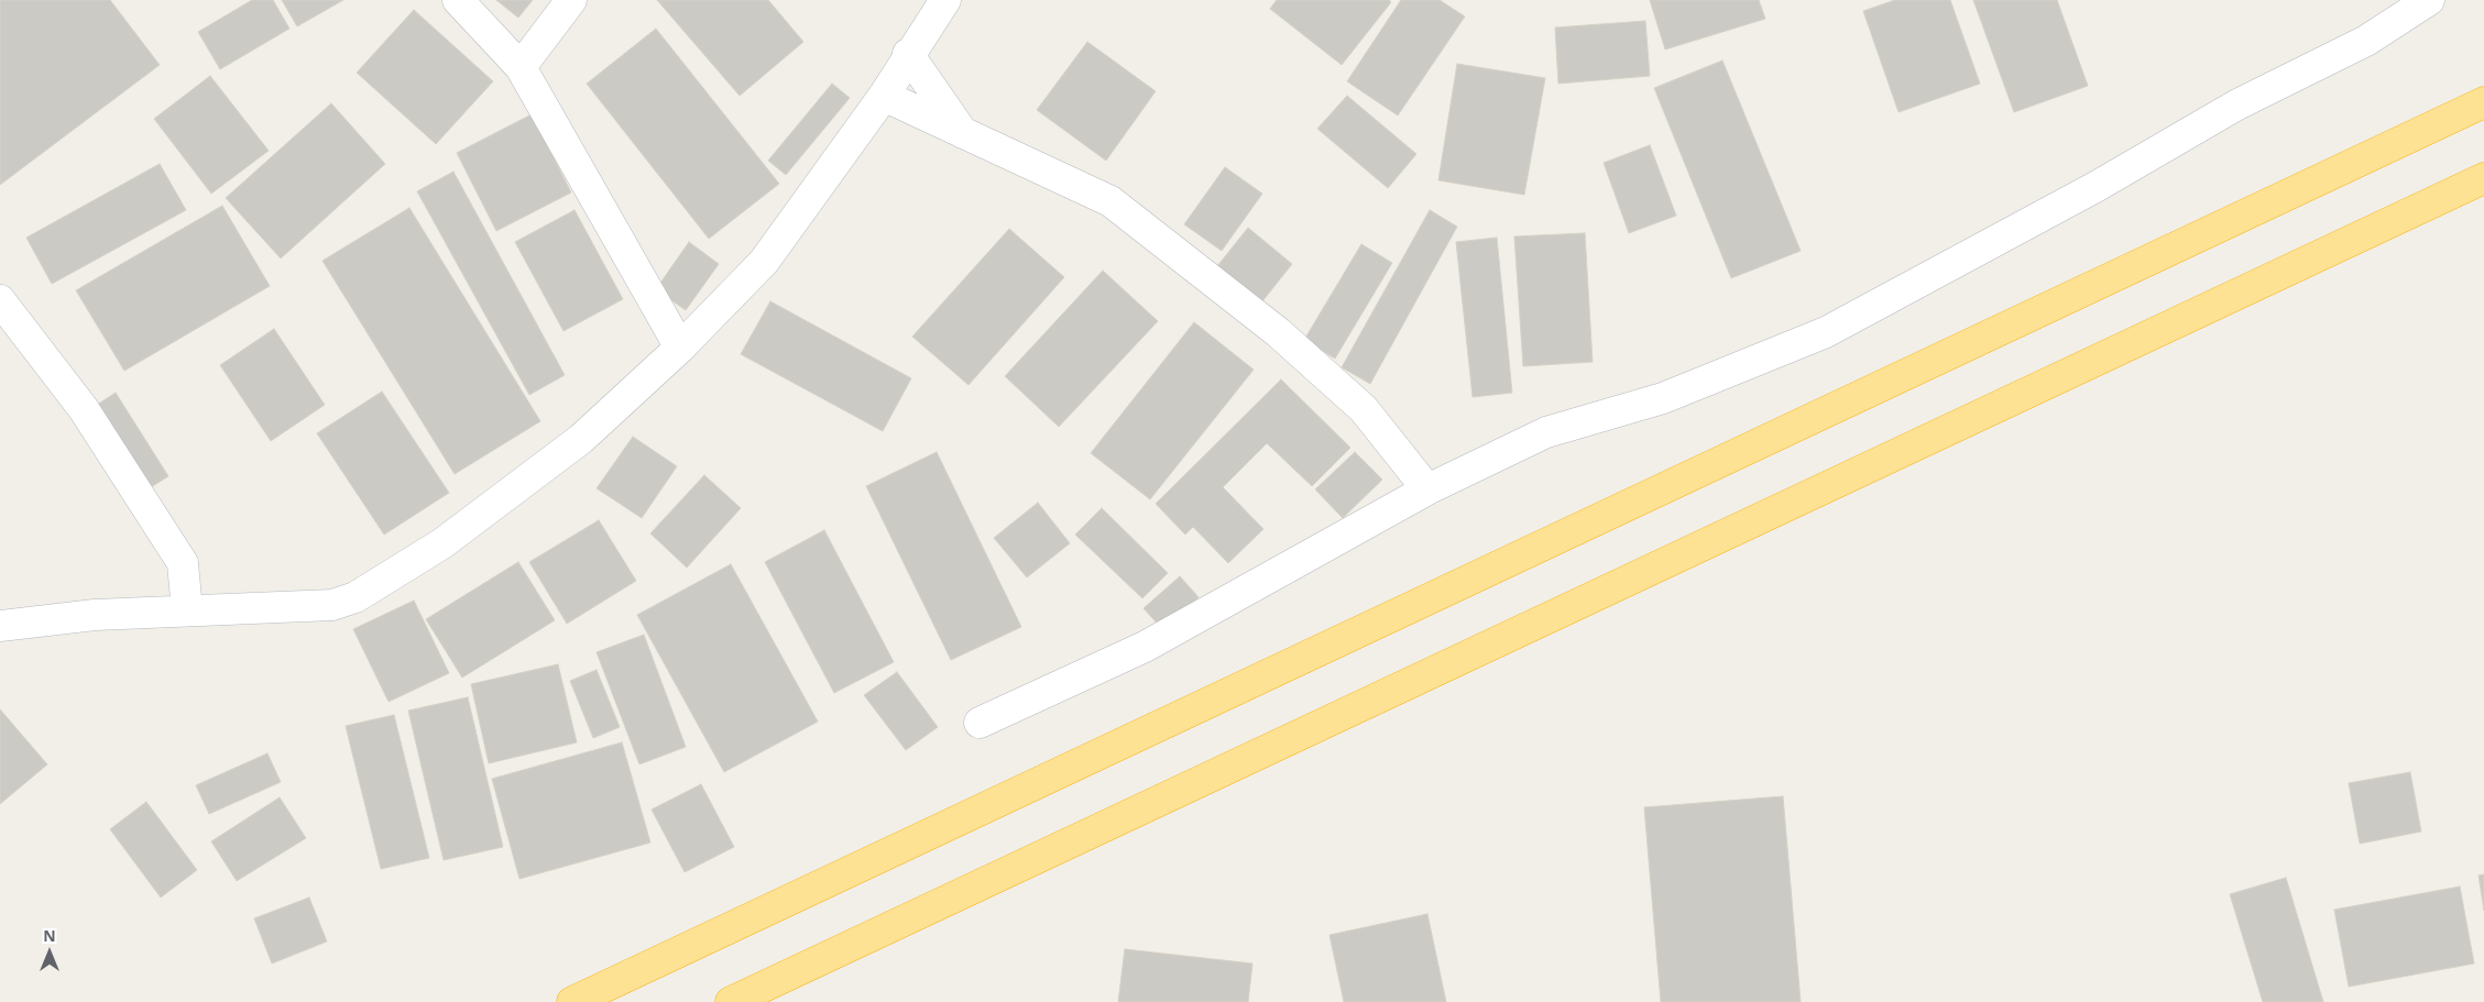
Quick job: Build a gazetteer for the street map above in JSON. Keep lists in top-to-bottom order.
{
  "north": "top"
}
